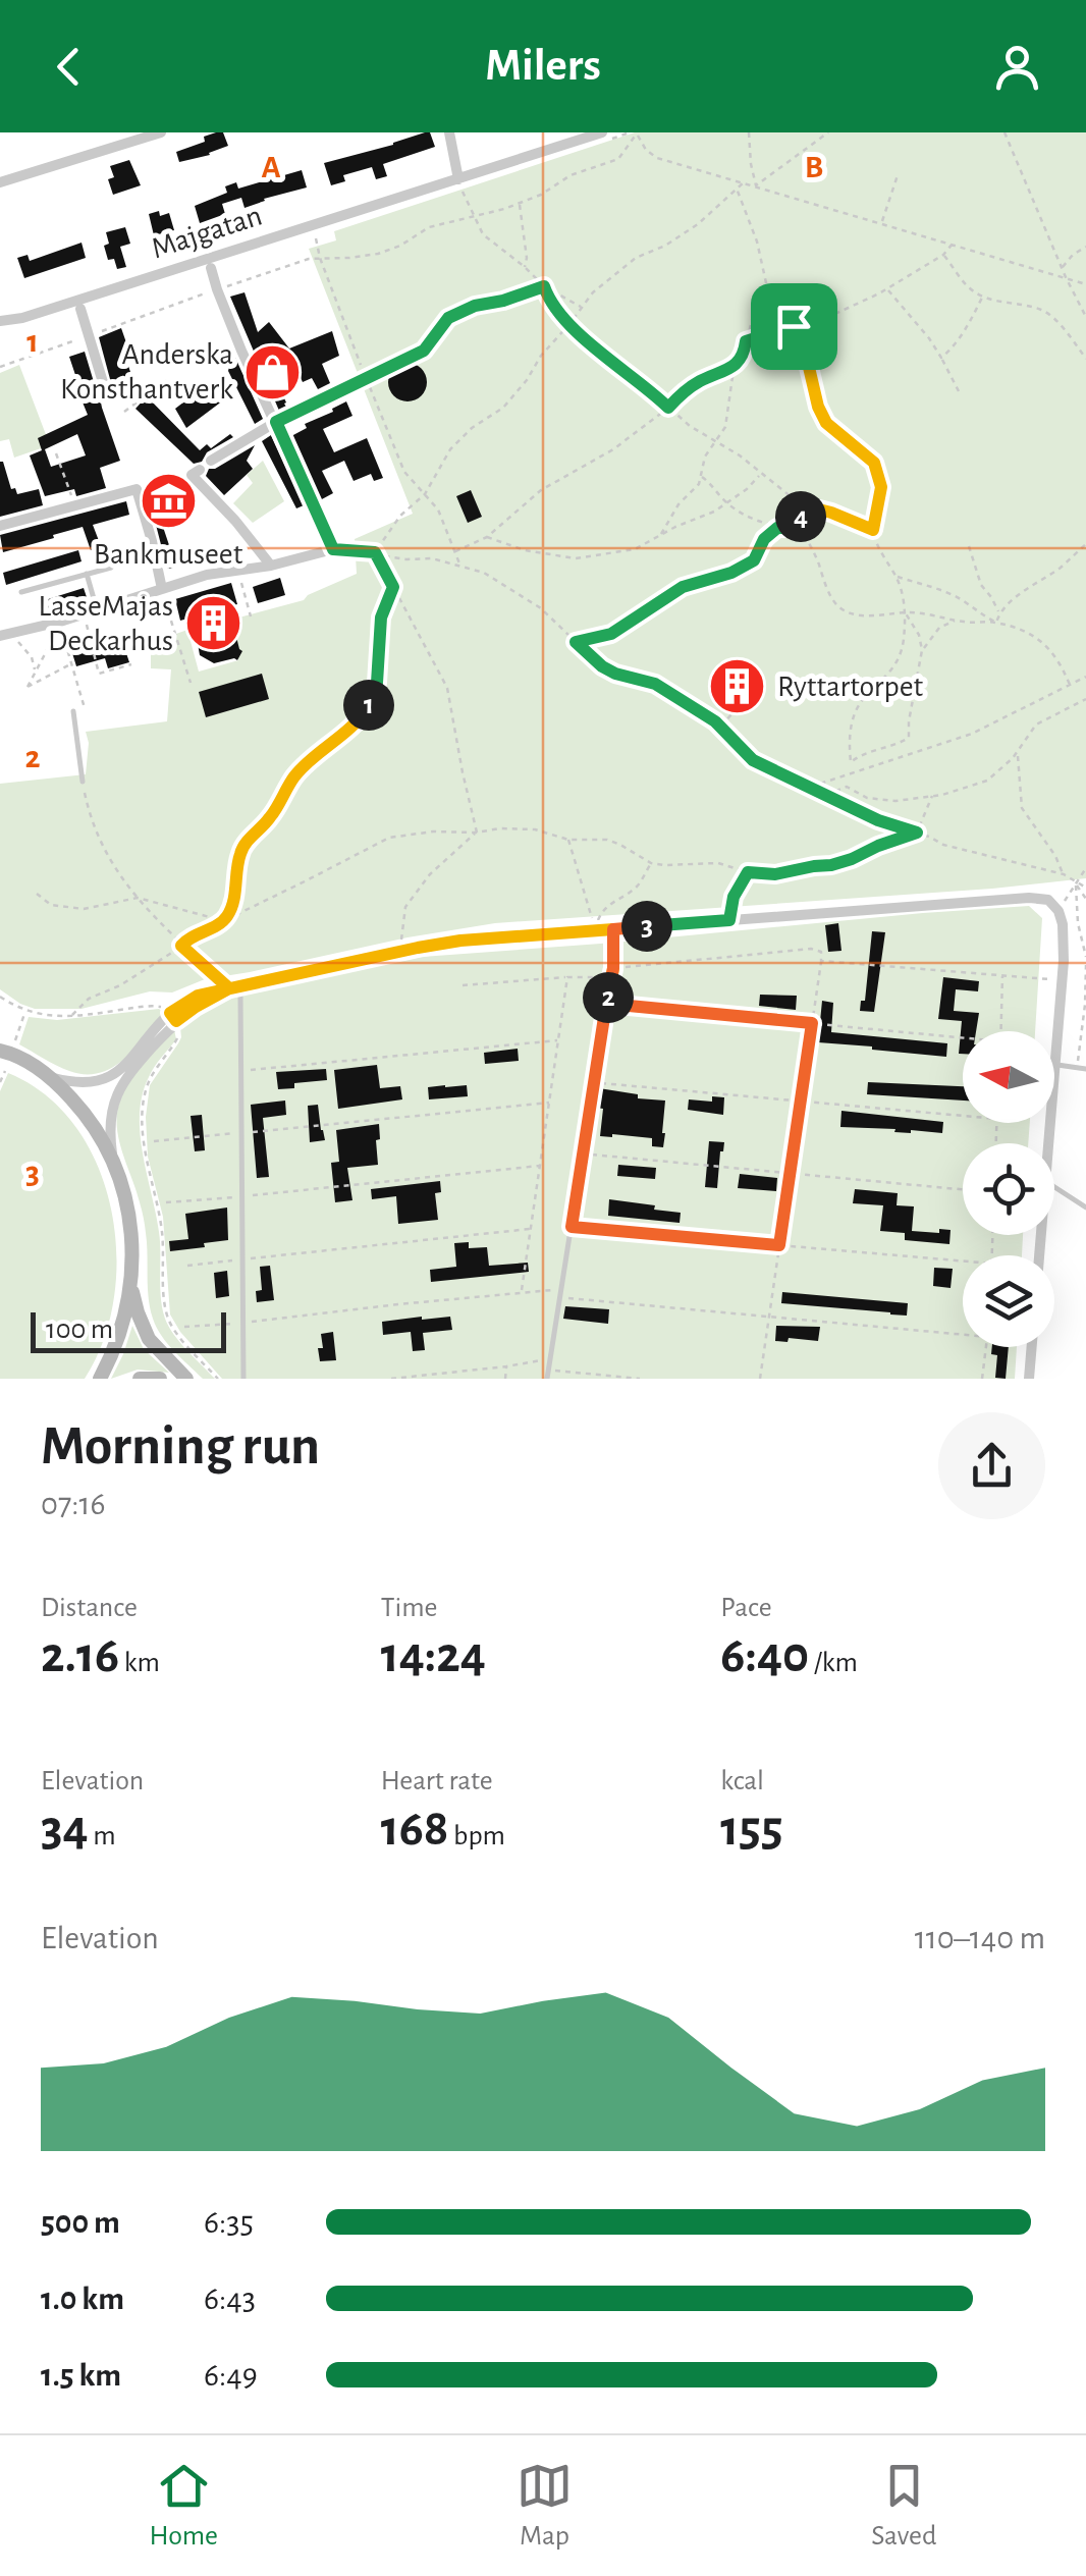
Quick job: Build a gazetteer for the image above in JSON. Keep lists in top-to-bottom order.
{
  "streets": {
    "street": ["Majgatan"]
  },
  "places": {
    "shop": ["Anderska Konsthantverk"],
    "museum": ["Bankmuseet"],
    "building": ["LasseMajas Deckarhus", "Ryttartorpet"]
  },
  "scale_bar": "100 m",
  "north": "left",
  "page": {
    "header": "Milers",
    "pins": [
      "4",
      "1",
      "3",
      "2"
    ],
    "scale": "100 m",
    "heading": ["Morning run", "07:16"],
    "stats": [
      ["Distance", "2.16 km"],
      ["Time", "14:24"],
      ["Pace", "6:40 /km"],
      ["Elevation", "34 m"],
      ["Heart rate", "168 bpm"],
      ["kcal", "155"]
    ],
    "chart": ["Elevation", "110–140 m"],
    "list": [
      {
        "name": "500 m",
        "note": "6:35"
      },
      {
        "name": "1.0 km",
        "note": "6:43"
      },
      {
        "name": "1.5 km",
        "note": "6:49"
      }
    ],
    "tabs": ["Home", "Map", "Saved"]
  },
  "grid": {
    "columns": ["A", "B"],
    "rows": ["1", "2", "3"]
  }
}
